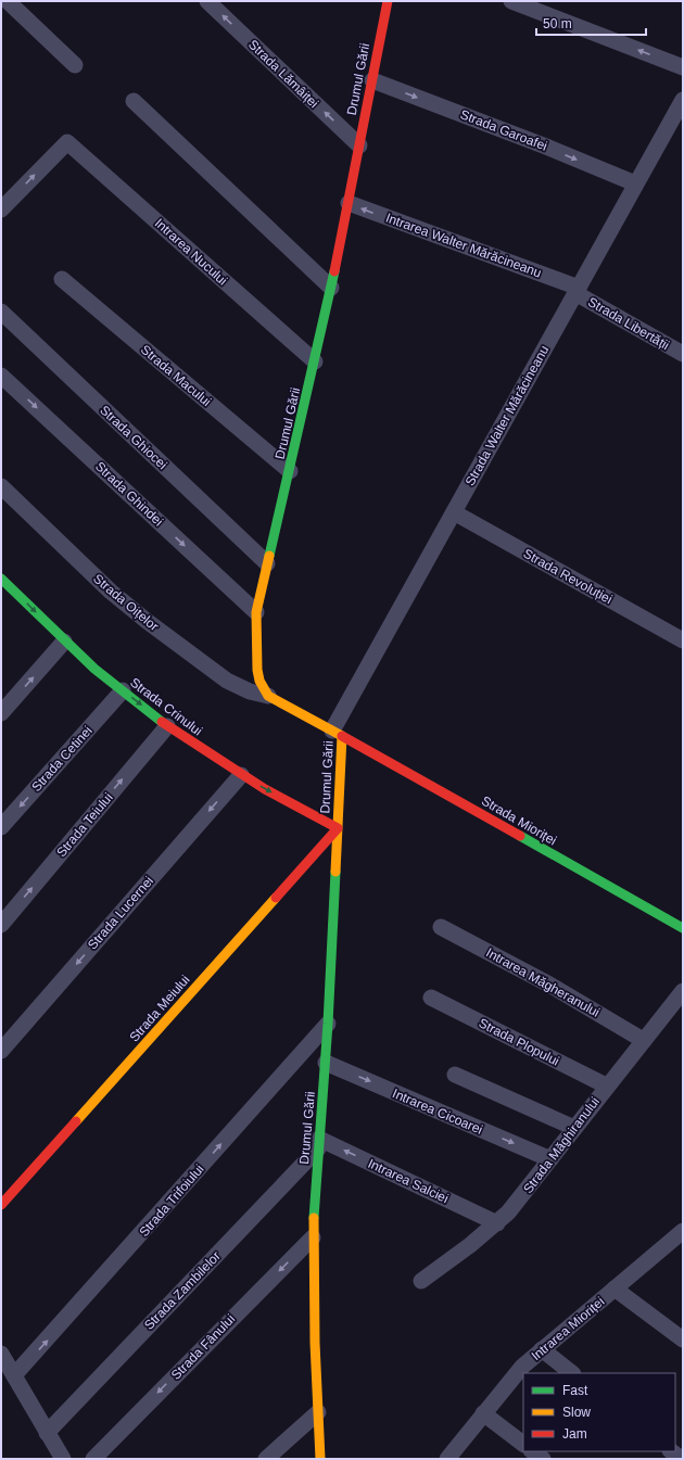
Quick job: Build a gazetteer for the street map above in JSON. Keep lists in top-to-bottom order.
{
  "streets": {
    "street": [
      "Strada Lămâiței",
      "Drumul Gării",
      "Strada Garoafei",
      "Intrarea Walter Mărăcineanu",
      "Intrarea Nucului",
      "Strada Libertății",
      "Strada Macului",
      "Strada Walter Mărăcineanu",
      "Strada Ghiocei",
      "Strada Ghindei",
      "Strada Revoluției",
      "Strada Oițelor",
      "Strada Crinului",
      "Strada Cetinei",
      "Strada Mioriței",
      "Strada Teiului",
      "Strada Lucernei",
      "Intrarea Măgheranului",
      "Strada Meiului",
      "Strada Plopului",
      "Intrarea Cicoarei",
      "Strada Măghiranului",
      "Intrarea Salciei",
      "Strada Trifoiului",
      "Strada Zambilelor",
      "Intrarea Mioriței",
      "Strada Fânului"
    ]
  },
  "crossings": [
    ["Strada Lămâiței", "Drumul Gării"],
    ["Drumul Gării", "Strada Garoafei"],
    ["Drumul Gării", "Intrarea Walter Mărăcineanu"],
    ["Drumul Gării", "Intrarea Nucului"],
    ["Drumul Gării", "Strada Macului"],
    ["Drumul Gării", "Strada Walter Mărăcineanu"],
    ["Drumul Gării", "Strada Ghiocei"],
    ["Drumul Gării", "Strada Ghindei"],
    ["Drumul Gării", "Strada Oițelor"],
    ["Drumul Gării", "Strada Crinului"],
    ["Drumul Gării", "Strada Mioriței"],
    ["Drumul Gării", "Strada Meiului"],
    ["Drumul Gării", "Intrarea Cicoarei"],
    ["Drumul Gării", "Intrarea Salciei"],
    ["Drumul Gării", "Strada Trifoiului"],
    ["Drumul Gării", "Strada Zambilelor"],
    ["Drumul Gării", "Strada Fânului"],
    ["Strada Garoafei", "Strada Walter Mărăcineanu"],
    ["Intrarea Walter Mărăcineanu", "Strada Libertății"],
    ["Intrarea Walter Mărăcineanu", "Strada Walter Mărăcineanu"],
    ["Strada Libertății", "Strada Walter Mărăcineanu"],
    ["Strada Walter Mărăcineanu", "Strada Revoluției"],
    ["Strada Walter Mărăcineanu", "Strada Mioriței"],
    ["Strada Crinului", "Strada Cetinei"],
    ["Strada Crinului", "Strada Teiului"],
    ["Strada Crinului", "Strada Lucernei"],
    ["Strada Crinului", "Strada Meiului"],
    ["Intrarea Măgheranului", "Strada Măghiranului"],
    ["Strada Plopului", "Strada Măghiranului"],
    ["Intrarea Cicoarei", "Strada Măghiranului"],
    ["Strada Măghiranului", "Intrarea Salciei"],
    ["Intrarea Salciei", "Strada Zambilelor"]
  ],
  "one_way": [
    "Intrarea Walter Mărăcineanu",
    "Strada Ghindei",
    "Strada Crinului",
    "Strada Lucernei",
    "Strada Trifoiului",
    "Strada Fânului"
  ],
  "legend": ["Fast", "Slow", "Jam"],
  "scale_bar": "50 m"
}
